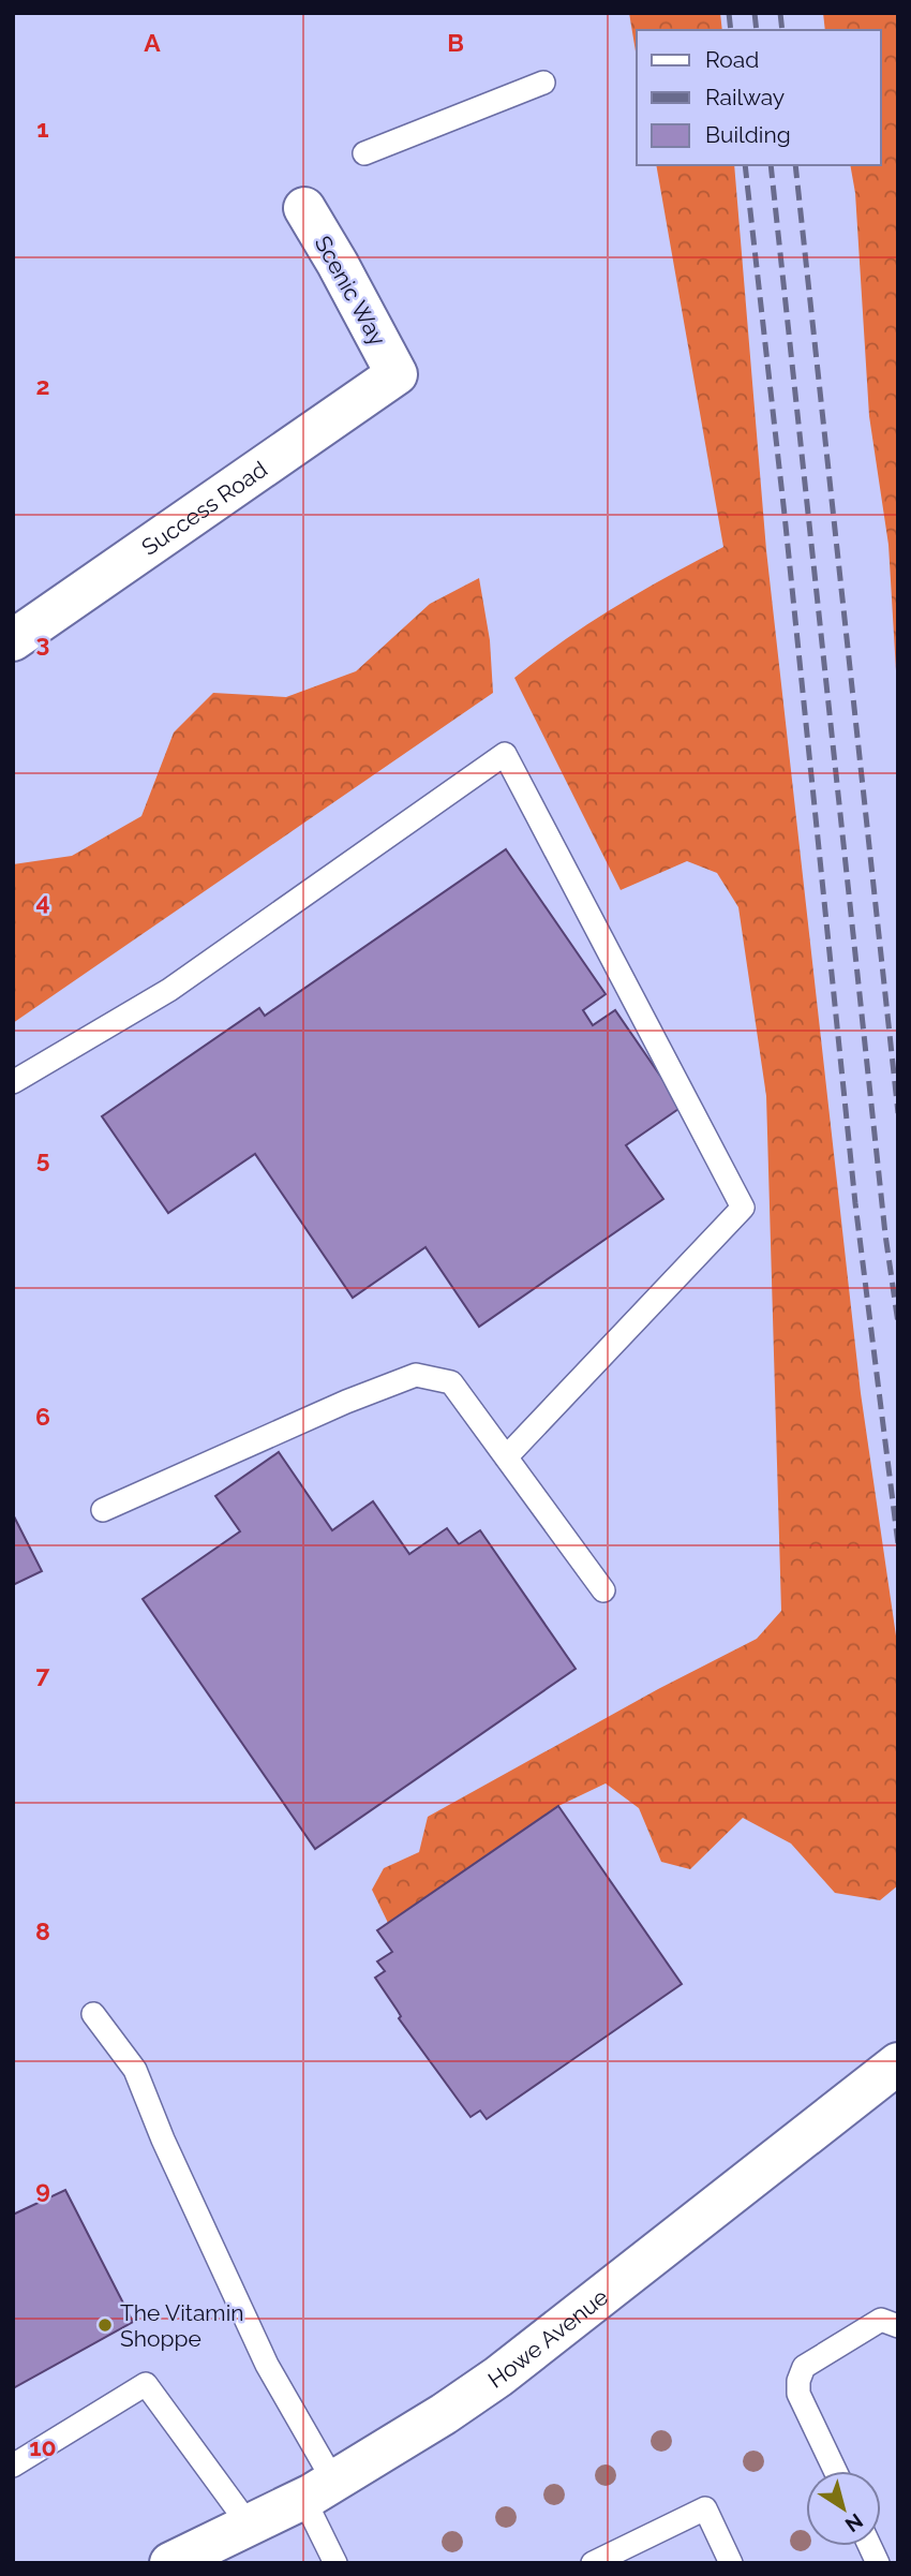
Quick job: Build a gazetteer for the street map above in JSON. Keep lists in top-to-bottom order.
{
  "streets": {
    "street": ["Scenic Way", "Success Road", "Howe Avenue"]
  },
  "crossings": [
    ["Scenic Way", "Success Road"]
  ],
  "places": ["The Vitamin Shoppe"],
  "legend": ["Road", "Railway", "Building"],
  "north": "bottom right",
  "grid": {
    "columns": ["A", "B"],
    "rows": [
      "1",
      "2",
      "3",
      "4",
      "5",
      "6",
      "7",
      "8",
      "9",
      "10"
    ]
  }
}
